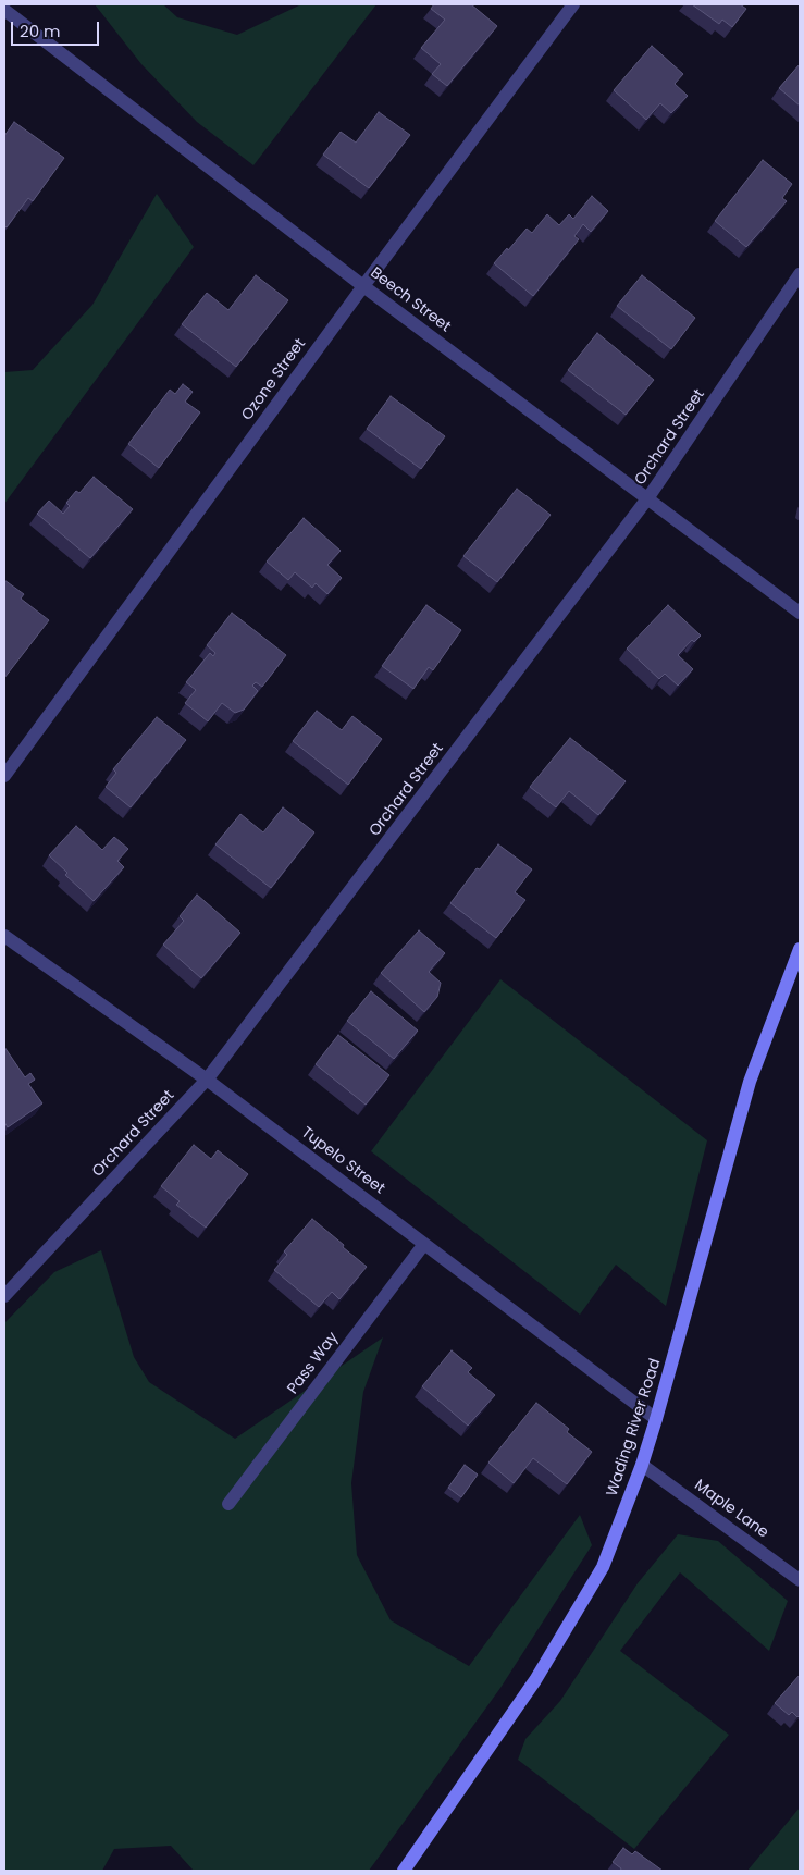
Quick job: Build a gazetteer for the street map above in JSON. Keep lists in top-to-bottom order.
{
  "streets": {
    "main road": ["Wading River Road"],
    "street": [
      "Beech Street",
      "Ozone Street",
      "Orchard Street",
      "Tupelo Street",
      "Pass Way",
      "Maple Lane"
    ]
  },
  "crossings": [
    ["Beech Street", "Ozone Street"],
    ["Beech Street", "Orchard Street"],
    ["Orchard Street", "Tupelo Street"],
    ["Tupelo Street", "Pass Way"],
    ["Tupelo Street", "Wading River Road"],
    ["Wading River Road", "Maple Lane"]
  ],
  "scale_bar": "20 m"
}
